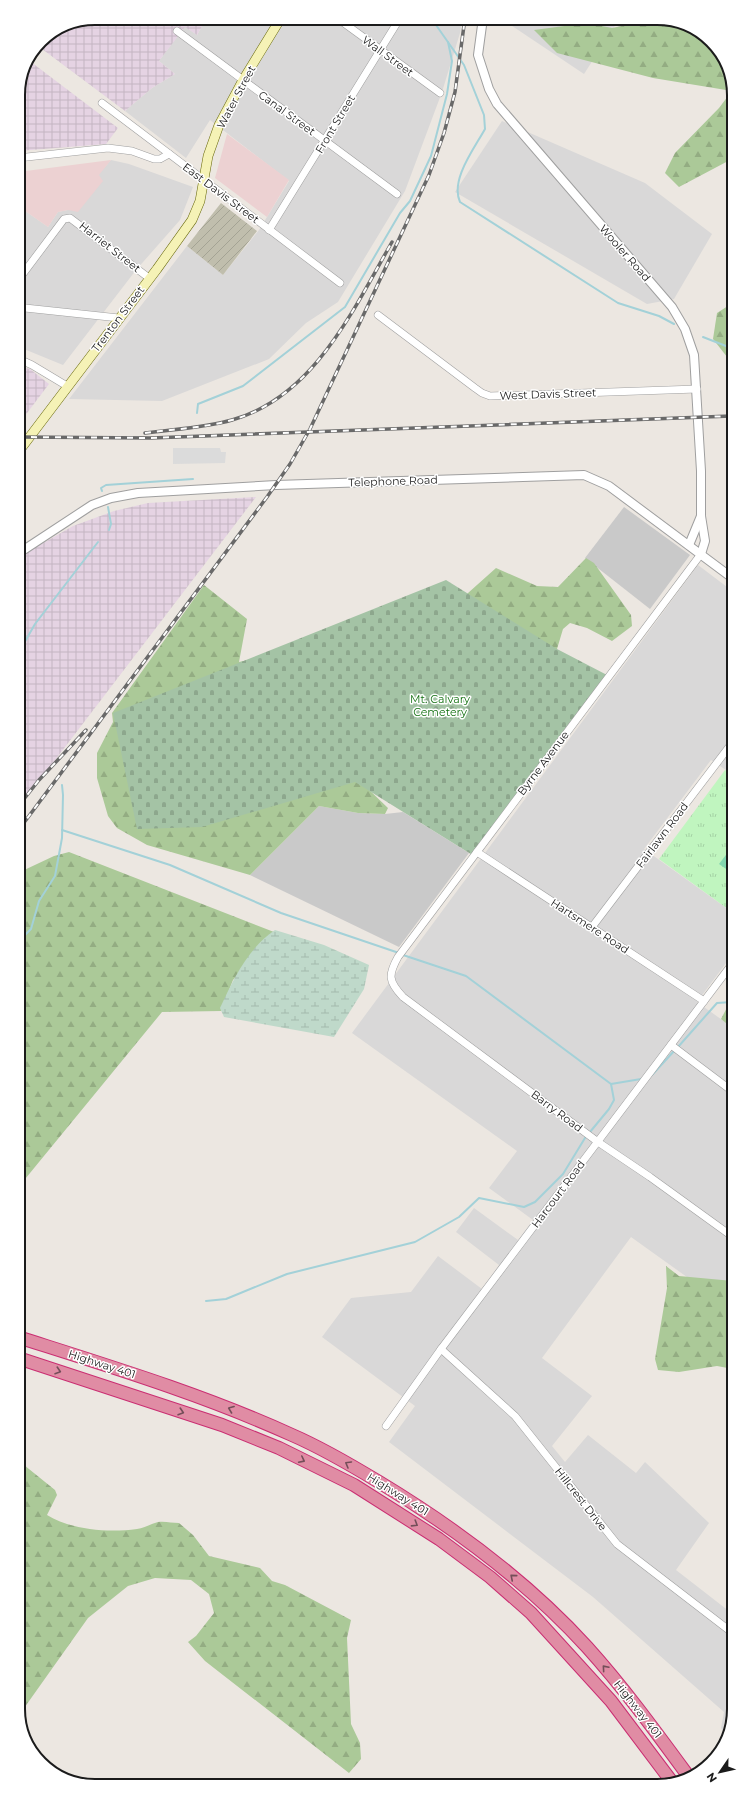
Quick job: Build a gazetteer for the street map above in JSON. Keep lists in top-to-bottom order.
{
  "streets": {
    "highway": ["Highway 401"],
    "main road": ["Water Street", "Trenton Street"],
    "street": [
      "Wall Street",
      "Canal Street",
      "Front Street",
      "East Davis Street",
      "Harriet Street",
      "Wooler Road",
      "West Davis Street",
      "Telephone Road",
      "Byrne Avenue",
      "Fairlawn Road",
      "Hartsmere Road",
      "Barry Road",
      "Harcourt Road",
      "Hillcrest Drive"
    ]
  },
  "crossings": [
    ["Wall Street", "Front Street"],
    ["Water Street", "Canal Street"],
    ["Water Street", "East Davis Street"],
    ["Water Street", "Trenton Street"],
    ["Canal Street", "Front Street"],
    ["Front Street", "East Davis Street"],
    ["East Davis Street", "Trenton Street"],
    ["Harriet Street", "Trenton Street"],
    ["Wooler Road", "West Davis Street"],
    ["Wooler Road", "Telephone Road"],
    ["Wooler Road", "Byrne Avenue"],
    ["Telephone Road", "Byrne Avenue"],
    ["Byrne Avenue", "Hartsmere Road"],
    ["Byrne Avenue", "Barry Road"],
    ["Fairlawn Road", "Hartsmere Road"],
    ["Hartsmere Road", "Harcourt Road"],
    ["Barry Road", "Harcourt Road"],
    ["Harcourt Road", "Hillcrest Drive"]
  ],
  "parks": ["Mt. Calvary Cemetery"],
  "north": "bottom left"
}
